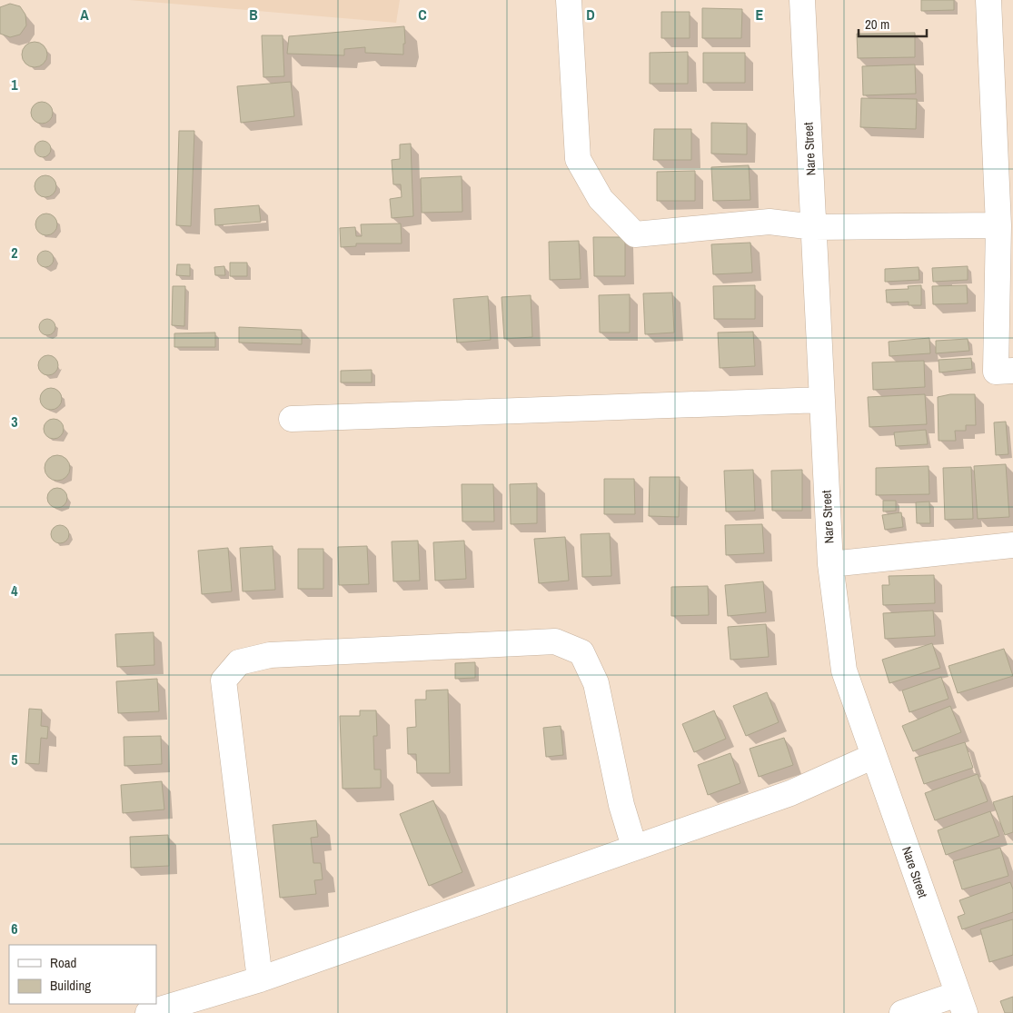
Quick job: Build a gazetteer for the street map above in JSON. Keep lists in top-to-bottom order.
{
  "streets": {
    "street": ["Nare Street"]
  },
  "legend": ["Road", "Building"],
  "scale_bar": "20 m",
  "grid": {
    "columns": [
      "A",
      "B",
      "C",
      "D",
      "E"
    ],
    "rows": [
      "1",
      "2",
      "3",
      "4",
      "5",
      "6"
    ]
  }
}
